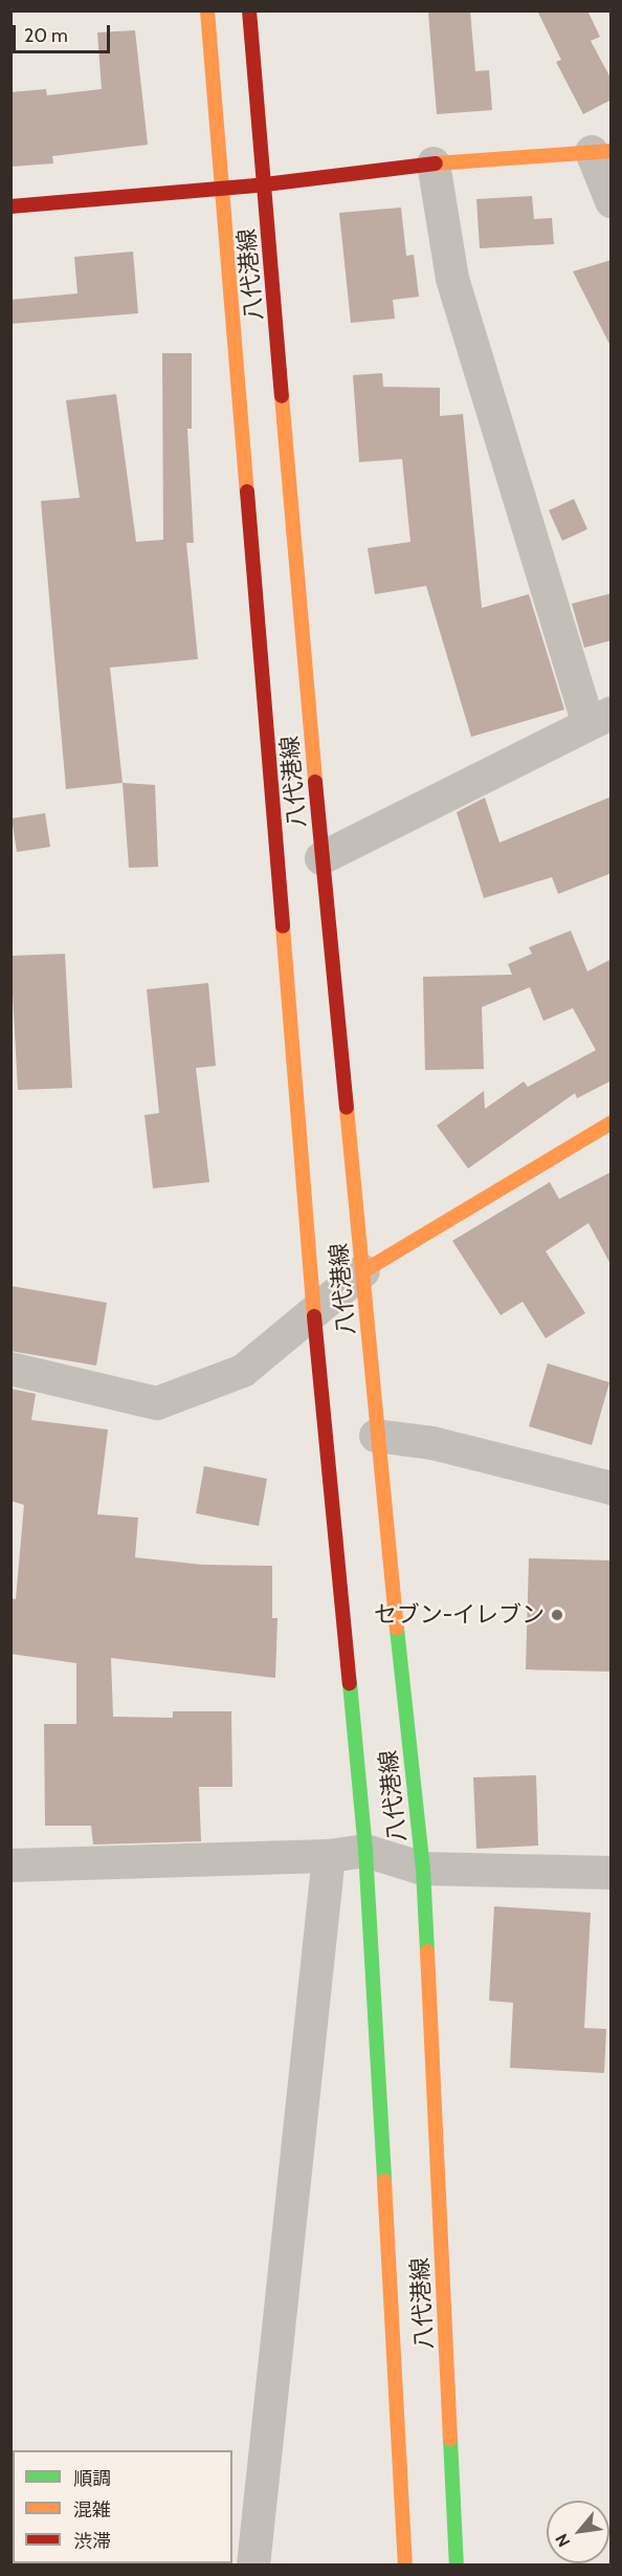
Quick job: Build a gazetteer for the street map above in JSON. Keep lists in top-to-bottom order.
{
  "streets": {
    "main road": ["八代港線"]
  },
  "places": ["セブン-イレブン"],
  "legend": ["順調", "混雑", "渋滞"],
  "scale_bar": "20 m",
  "north": "bottom left"
}
